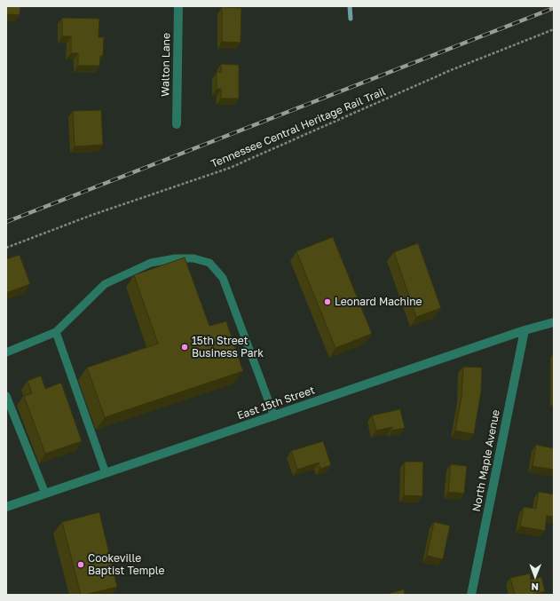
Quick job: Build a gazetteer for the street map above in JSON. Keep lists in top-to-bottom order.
{
  "streets": {
    "street": ["Walton Lane", "East 15th Street", "North Maple Avenue"],
    "path": ["Tennessee Central Heritage Rail Trail"]
  },
  "crossings": [
    ["East 15th Street", "North Maple Avenue"]
  ],
  "places": ["Leonard Machine", "15th Street Business Park", "Cookeville Baptist Temple"],
  "north": "bottom"
}
